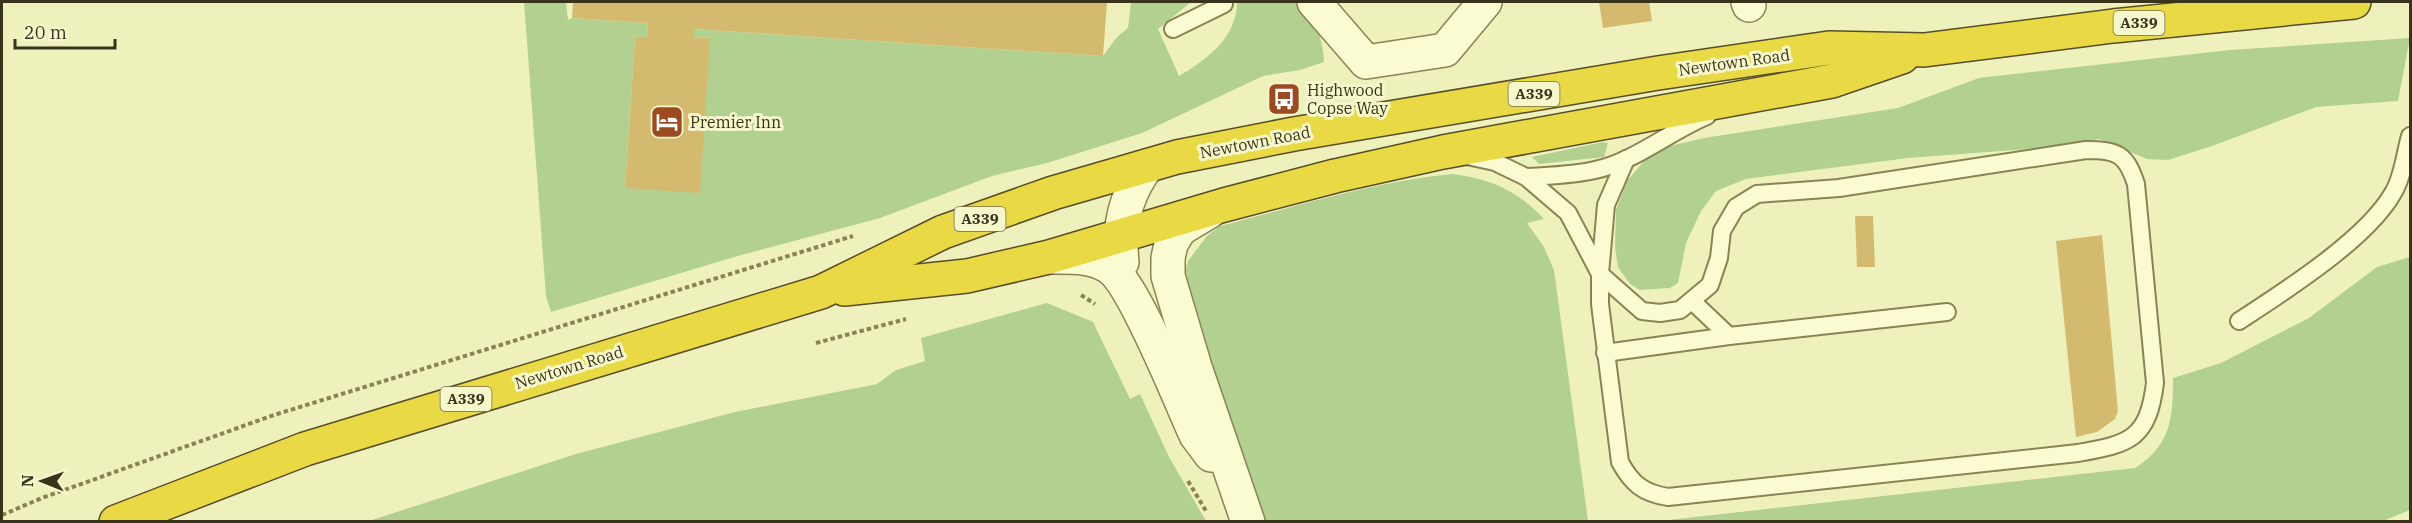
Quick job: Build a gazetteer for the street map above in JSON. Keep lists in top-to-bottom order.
{
  "streets": {
    "highway": ["A339", "Newtown Road"]
  },
  "places": {
    "bus stop": ["Highwood Copse Way"],
    "hotel": ["Premier Inn"]
  },
  "scale_bar": "20 m",
  "north": "left"
}
